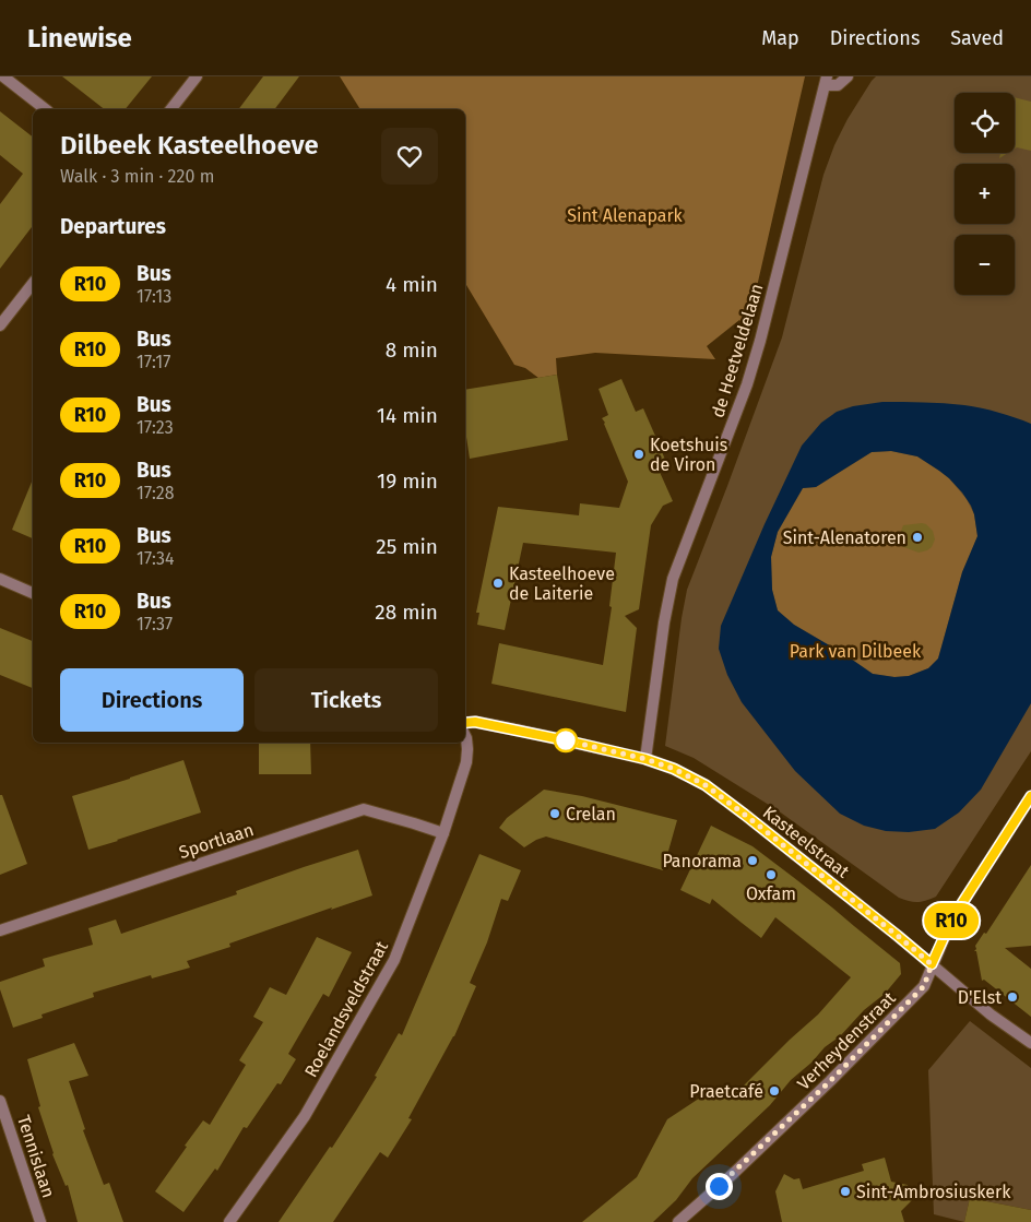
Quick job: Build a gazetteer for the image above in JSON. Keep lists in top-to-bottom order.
{
  "streets": {
    "street": [
      "de Heetveldelaan",
      "Sportlaan",
      "Kasteelstraat",
      "Roelandsveldstraat",
      "Verheydenstraat",
      "Tennislaan"
    ]
  },
  "crossings": [
    ["de Heetveldelaan", "Kasteelstraat"],
    ["Sportlaan", "Roelandsveldstraat"],
    ["Kasteelstraat", "Verheydenstraat"]
  ],
  "parks": ["Sint Alenapark", "Park van Dilbeek"],
  "places": [
    "Koetshuis de Viron",
    "Sint-Alenatoren",
    "Kasteelhoeve de Laiterie",
    "Crelan",
    "Panorama",
    "Oxfam",
    "D'Elst",
    "Praetcafé",
    "Sint-Ambrosiuskerk"
  ],
  "lines": ["bus line R10"],
  "page": {
    "header": "Linewise",
    "nav": ["Map", "Directions", "Saved"],
    "on_map": "R10",
    "map_buttons": ["+", "−"],
    "heading": [
      ["Dilbeek Kasteelhoeve", "Walk · 3 min · 220 m"],
      "Departures"
    ],
    "list": [
      {
        "mark": "R10",
        "name": "Bus",
        "note": "17:13",
        "value": "4 min"
      },
      {
        "mark": "R10",
        "name": "Bus",
        "note": "17:17",
        "value": "8 min"
      },
      {
        "mark": "R10",
        "name": "Bus",
        "note": "17:23",
        "value": "14 min"
      },
      {
        "mark": "R10",
        "name": "Bus",
        "note": "17:28",
        "value": "19 min"
      },
      {
        "mark": "R10",
        "name": "Bus",
        "note": "17:34",
        "value": "25 min"
      },
      {
        "mark": "R10",
        "name": "Bus",
        "note": "17:37",
        "value": "28 min"
      }
    ],
    "buttons": ["Directions", "Tickets"]
  }
}
